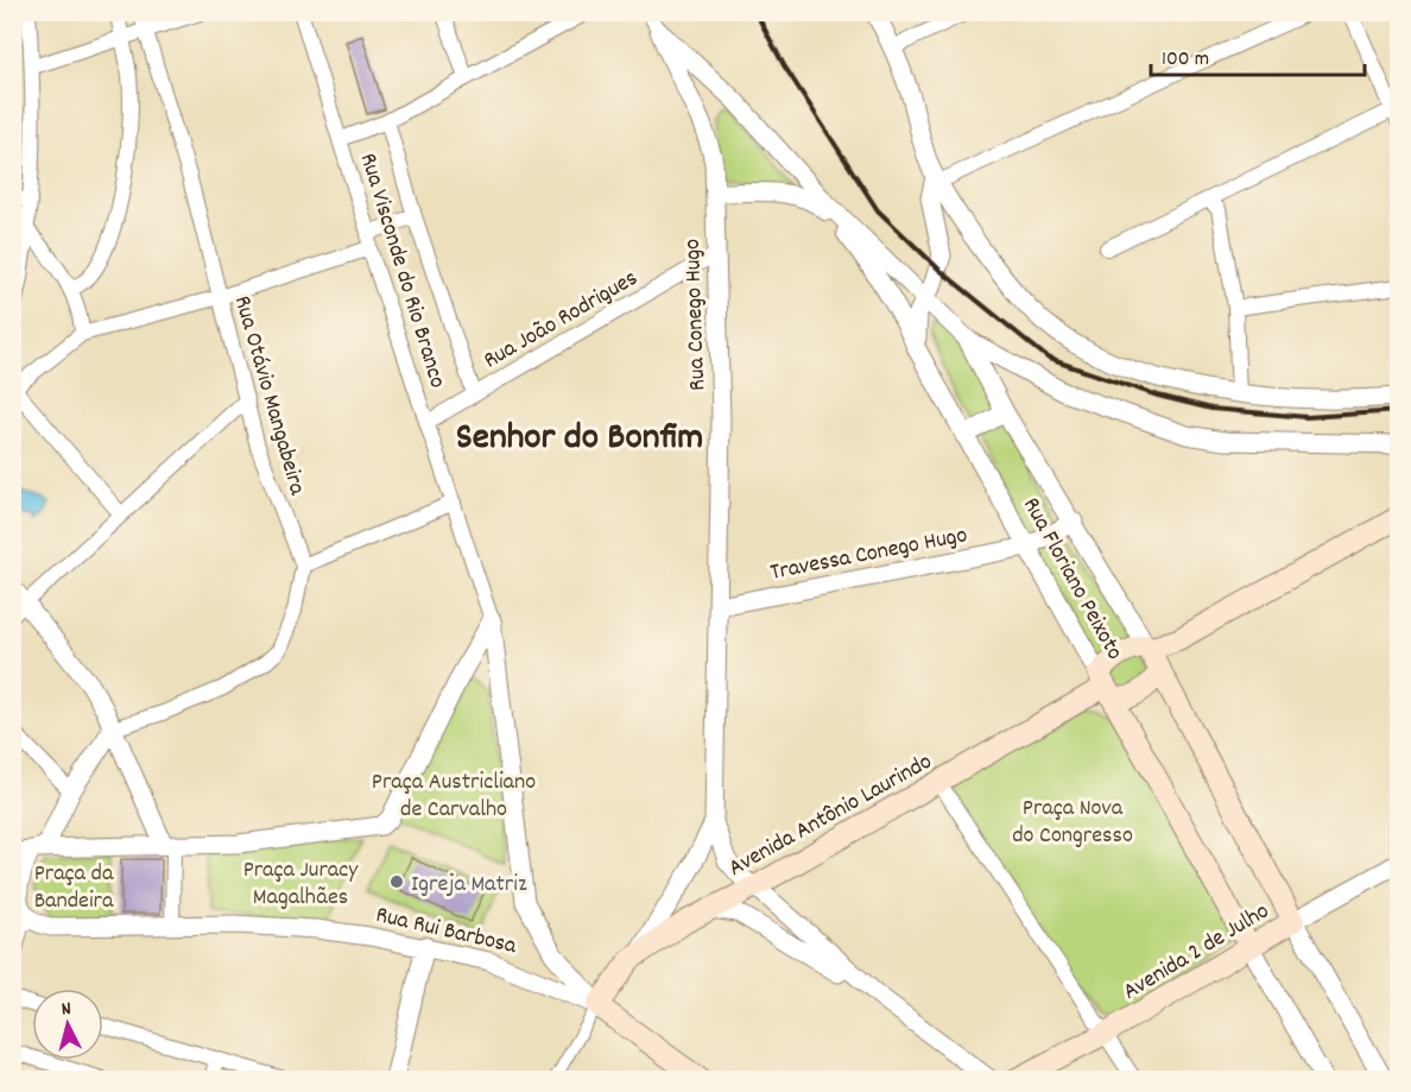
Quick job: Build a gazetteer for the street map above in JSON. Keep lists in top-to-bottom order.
{
  "streets": {
    "main road": [
      "Rua Floriano Peixoto",
      "Avenida Antônio Laurindo",
      "Rua Rui Barbosa",
      "Avenida 2 de Julho"
    ],
    "street": [
      "Rua Visconde do Rio Branco",
      "Rua Conego Hugo",
      "Rua João Rodrigues",
      "Rua Otávio Mangabeira",
      "Travessa Conego Hugo"
    ]
  },
  "crossings": [
    ["Rua Visconde do Rio Branco", "Rua João Rodrigues"],
    ["Rua Conego Hugo", "Rua João Rodrigues"],
    ["Rua Conego Hugo", "Travessa Conego Hugo"],
    ["Rua Conego Hugo", "Rua Floriano Peixoto"],
    ["Travessa Conego Hugo", "Rua Floriano Peixoto"],
    ["Rua Floriano Peixoto", "Avenida Antônio Laurindo"],
    ["Rua Floriano Peixoto", "Avenida 2 de Julho"],
    ["Avenida Antônio Laurindo", "Rua Rui Barbosa"]
  ],
  "districts": ["Senhor do Bonfim"],
  "parks": [
    "Praça Austricliano de Carvalho",
    "Praça Nova do Congresso",
    "Praça Juracy Magalhães",
    "Praça da Bandeira"
  ],
  "places": ["Igreja Matriz"],
  "scale_bar": "100 m",
  "north": "top"
}
